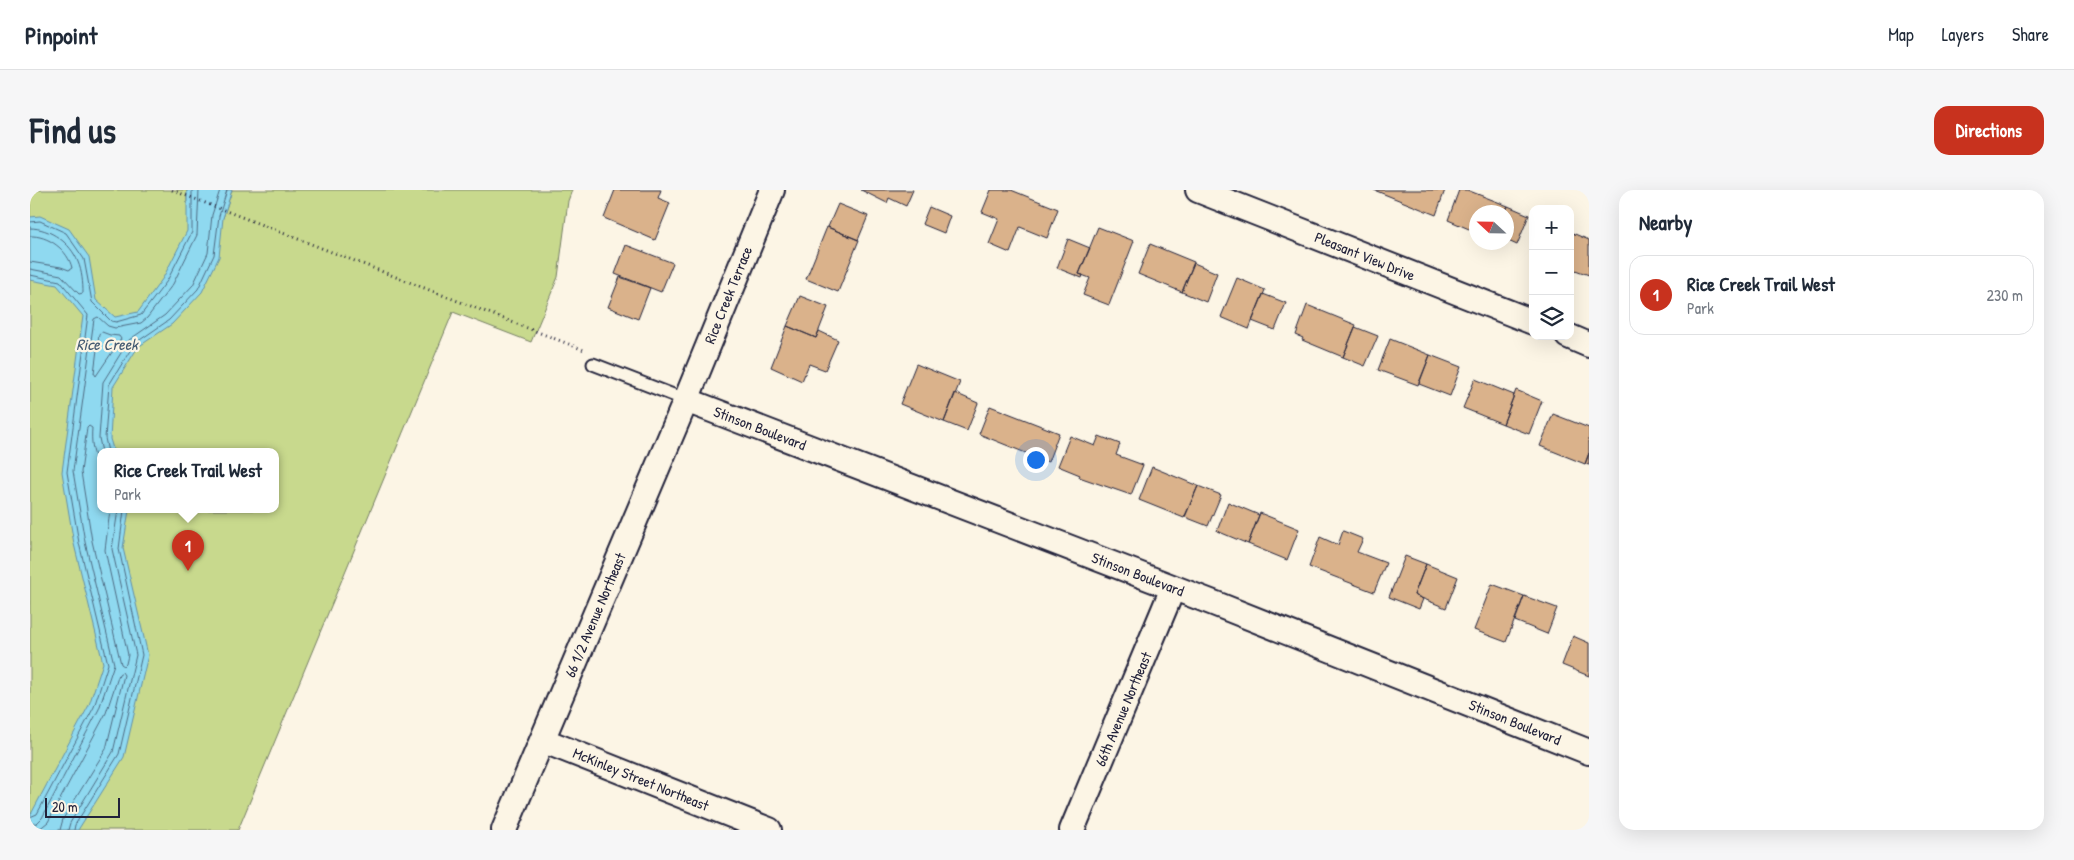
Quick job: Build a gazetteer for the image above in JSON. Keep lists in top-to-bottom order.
{
  "streets": {
    "street": [
      "Pleasant View Drive",
      "Rice Creek Terrace",
      "Stinson Boulevard",
      "66 1/2 Avenue Northeast",
      "66th Avenue Northeast",
      "McKinley Street Northeast"
    ]
  },
  "crossings": [
    ["Rice Creek Terrace", "Stinson Boulevard"],
    ["Rice Creek Terrace", "66 1/2 Avenue Northeast"],
    ["Stinson Boulevard", "66 1/2 Avenue Northeast"],
    ["Stinson Boulevard", "66th Avenue Northeast"],
    ["66 1/2 Avenue Northeast", "McKinley Street Northeast"]
  ],
  "water": ["Rice Creek"],
  "scale_bar": "20 m",
  "north": "left",
  "page": {
    "header": "Pinpoint",
    "nav": ["Map", "Layers", "Share"],
    "buttons": "Directions",
    "title": "Find us",
    "heading": "Nearby",
    "map_buttons": ["+", "−"],
    "list": [
      {
        "mark": "1",
        "name": "Rice Creek Trail West",
        "note": "Park",
        "value": "230 m"
      }
    ],
    "popup": ["Rice Creek Trail West", "Park"],
    "pins": "1",
    "scale": "20 m"
  }
}
